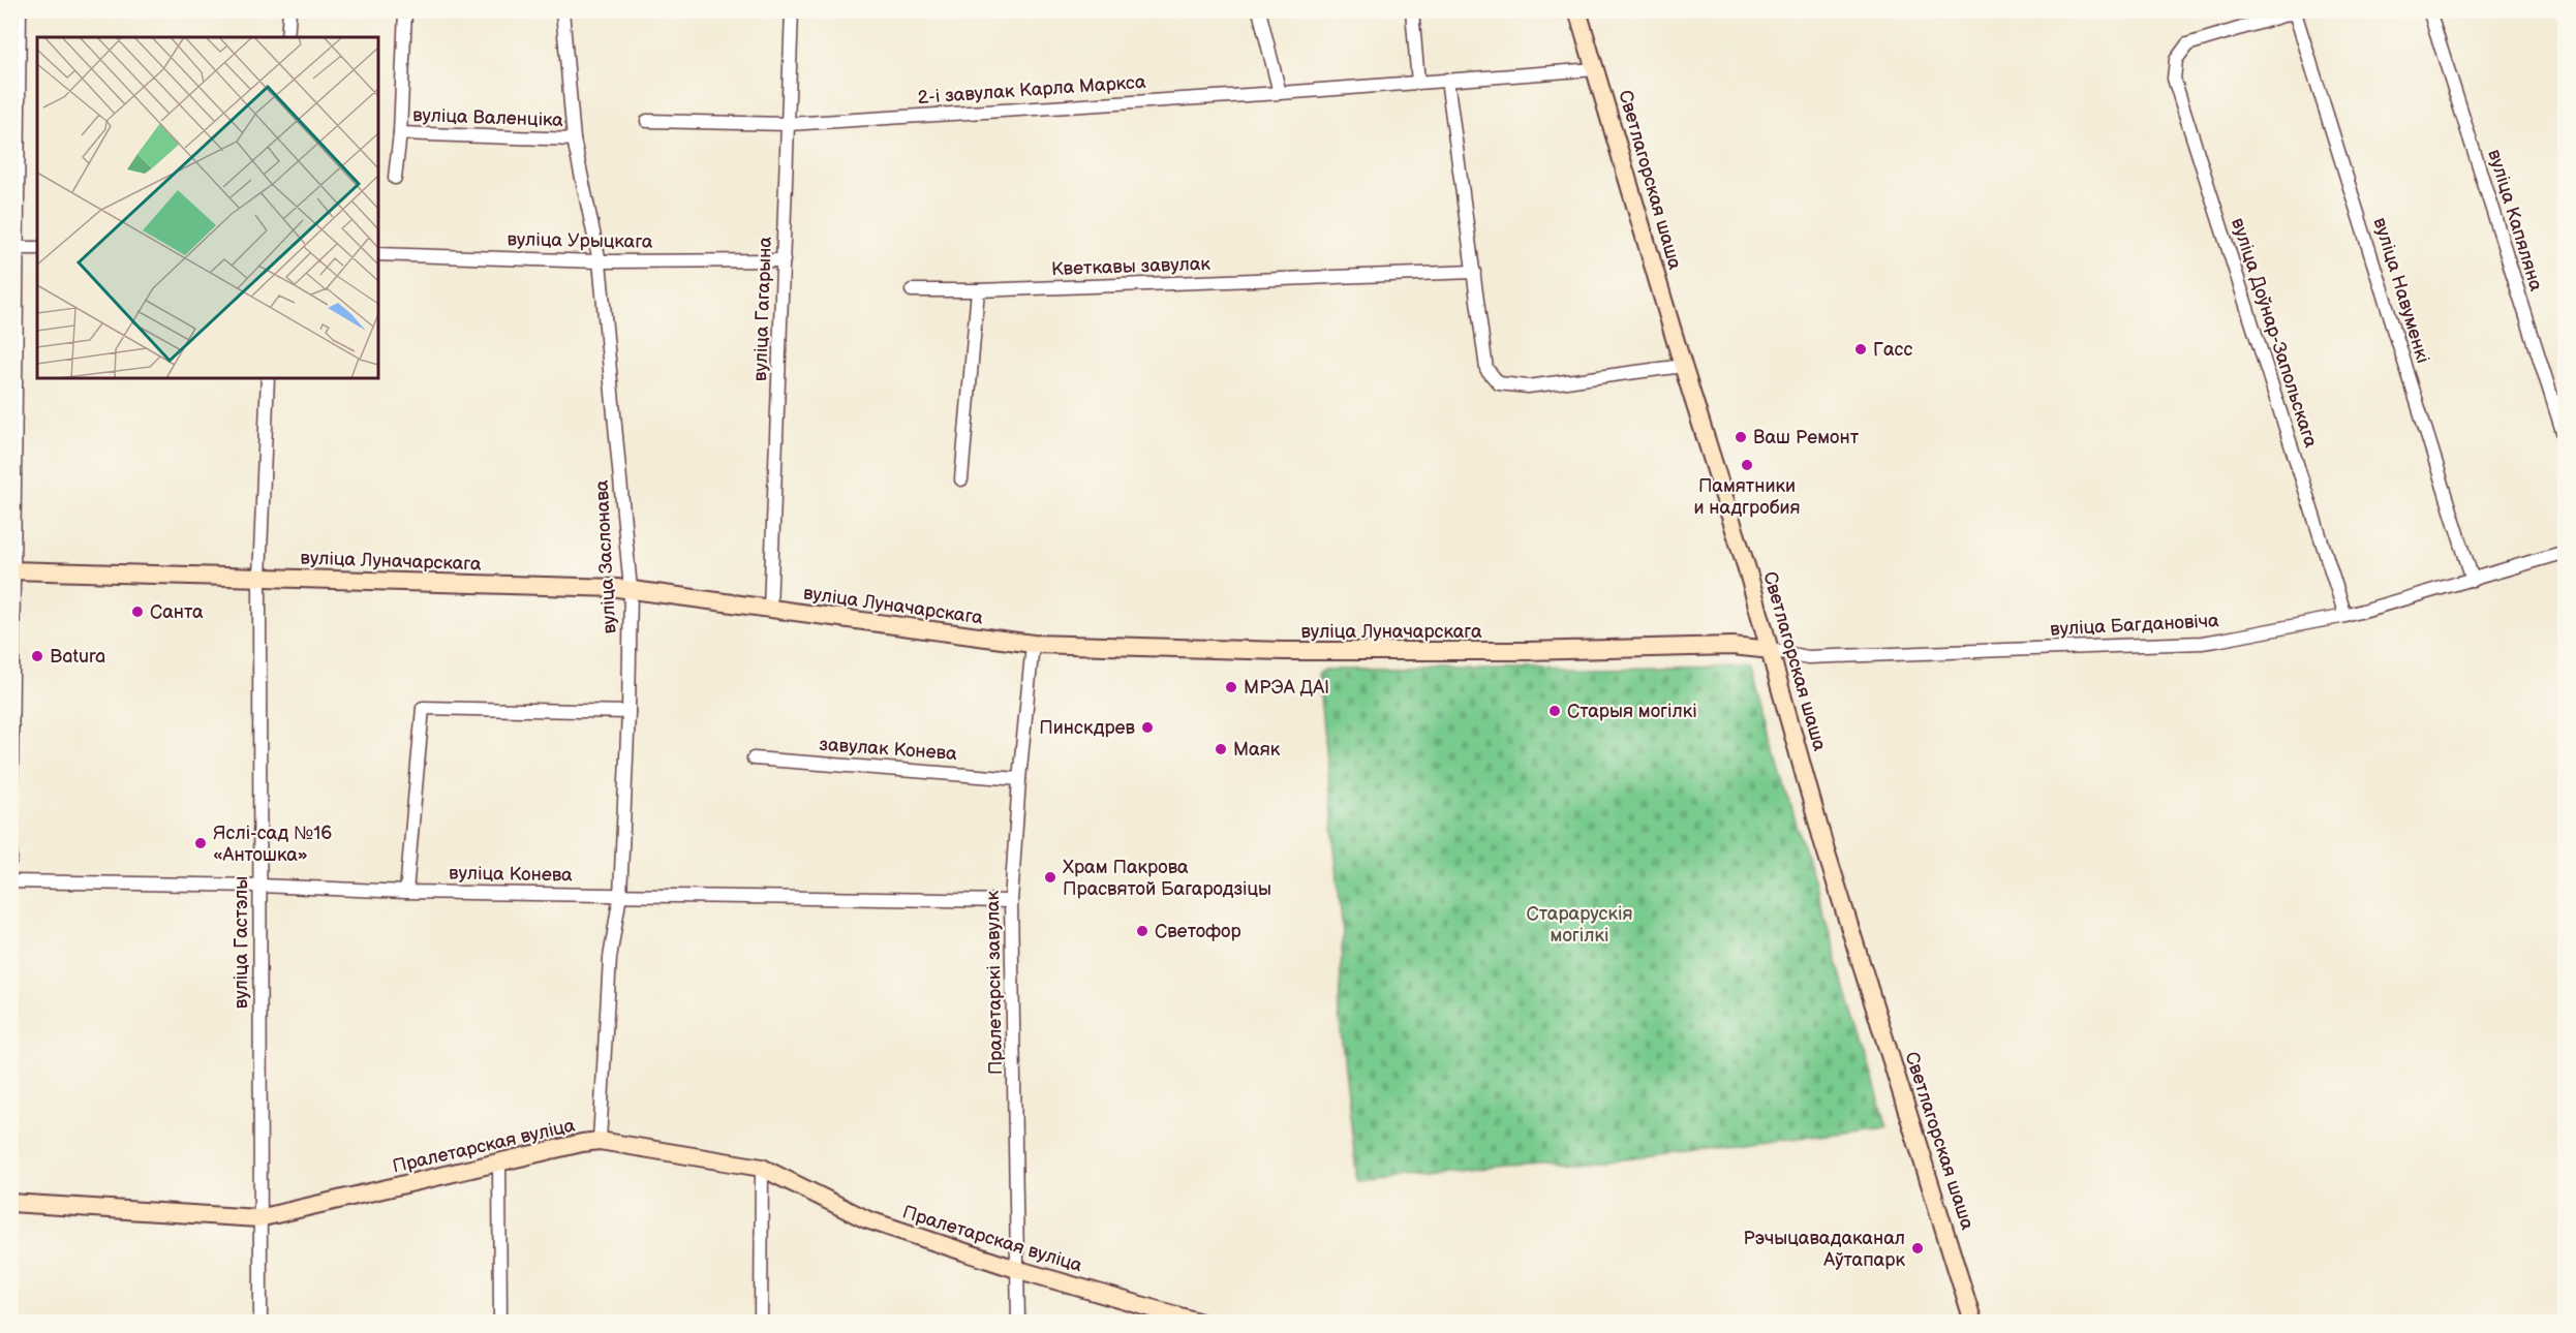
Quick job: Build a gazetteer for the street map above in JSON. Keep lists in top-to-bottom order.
{
  "streets": {
    "street": [
      "2-і завулак Карла Маркса",
      "вуліца Валенціка",
      "Светлагорская шаша",
      "вуліца Капяляна",
      "вуліца Урыцкага",
      "Кветкавы завулак",
      "вуліца Навуменкі",
      "вуліца Гагарына",
      "вуліца Доўнар-Запольскага",
      "вуліца Заслонава",
      "вуліца Луначарскага",
      "вуліца Багдановіча",
      "завулак Конева",
      "вуліца Конева",
      "вуліца Гастэлы",
      "Пралетарскі завулак",
      "Пралетарская вуліца"
    ]
  },
  "crossings": [
    ["2-і завулак Карла Маркса", "Светлагорская шаша"],
    ["2-і завулак Карла Маркса", "вуліца Гагарына"],
    ["вуліца Валенціка", "вуліца Заслонава"],
    ["Светлагорская шаша", "вуліца Луначарскага"],
    ["Светлагорская шаша", "вуліца Багдановіча"],
    ["вуліца Урыцкага", "вуліца Гагарына"],
    ["вуліца Урыцкага", "вуліца Заслонава"],
    ["вуліца Навуменкі", "вуліца Доўнар-Запольскага"],
    ["вуліца Навуменкі", "вуліца Багдановіча"],
    ["вуліца Гагарына", "вуліца Луначарскага"],
    ["вуліца Доўнар-Запольскага", "вуліца Багдановіча"],
    ["вуліца Заслонава", "вуліца Луначарскага"],
    ["вуліца Заслонава", "вуліца Конева"],
    ["вуліца Заслонава", "Пралетарская вуліца"],
    ["вуліца Луначарскага", "вуліца Багдановіча"],
    ["вуліца Луначарскага", "вуліца Гастэлы"],
    ["вуліца Луначарскага", "Пралетарскі завулак"],
    ["завулак Конева", "Пралетарскі завулак"],
    ["вуліца Конева", "вуліца Гастэлы"],
    ["вуліца Конева", "Пралетарскі завулак"],
    ["вуліца Гастэлы", "Пралетарская вуліца"],
    ["Пралетарскі завулак", "Пралетарская вуліца"]
  ],
  "parks": ["Старарускія могілкі"],
  "places": [
    "Гасс",
    "Ваш Ремонт",
    "Памятники и надгробия",
    "Санта",
    "Batura",
    "МРЭА ДАІ",
    "Старыя могілкі",
    "Пинскдрев",
    "Маяк",
    "Яслі-сад №16 «Антошка»",
    "Храм Пакрова Прасвятой Багародзіцы",
    "Светофор",
    "Рэчыцавадаканал Аўтапарк"
  ]
}
